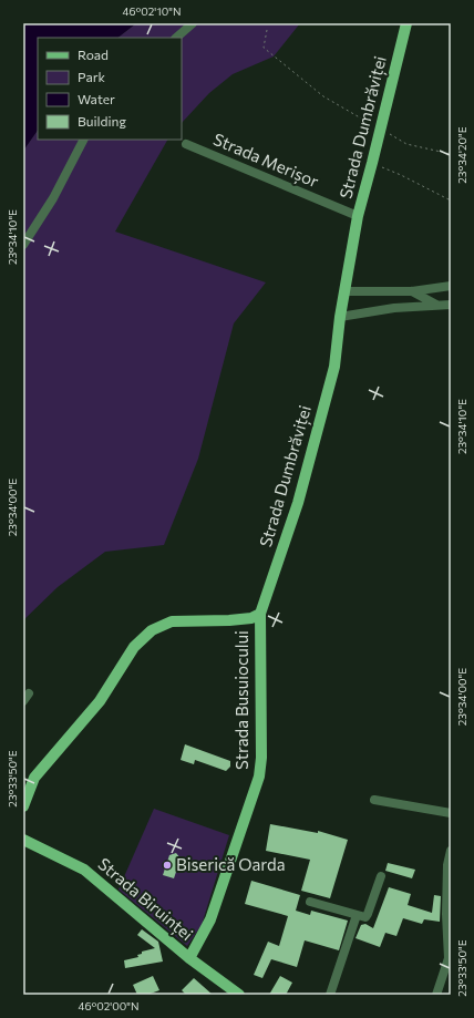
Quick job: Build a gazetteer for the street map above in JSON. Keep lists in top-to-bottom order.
{
  "streets": {
    "main road": ["Strada Dumbrăviței", "Strada Busuiocului", "Strada Biruinței"],
    "street": ["Strada Merișor"]
  },
  "crossings": [
    ["Strada Dumbrăviței", "Strada Merișor"],
    ["Strada Dumbrăviței", "Strada Busuiocului"],
    ["Strada Busuiocului", "Strada Biruinței"]
  ],
  "places": ["Biserică Oarda"],
  "legend": [
    "Road",
    "Park",
    "Water",
    "Building"
  ],
  "coordinates": [
    "46°02'10\"N",
    "23°34'20\"E",
    "23°34'10\"E",
    "23°34'00\"E",
    "23°33'50\"E",
    "46°02'00\"N"
  ]
}
